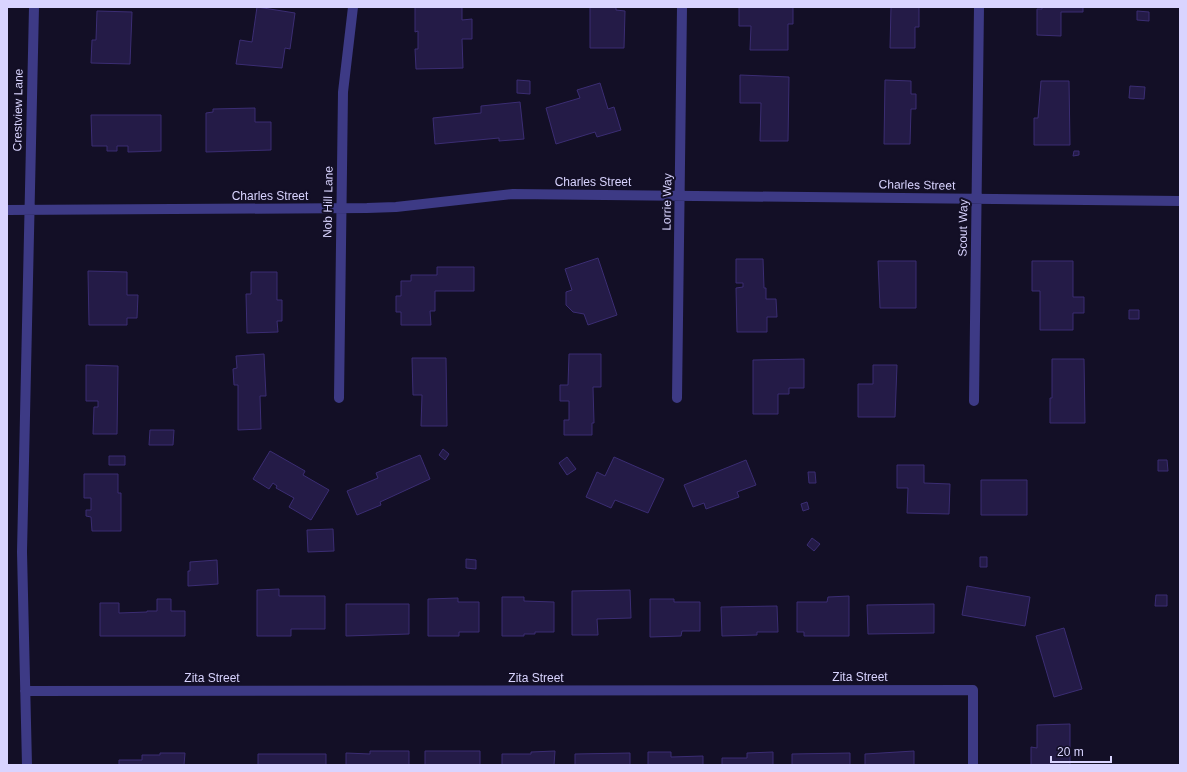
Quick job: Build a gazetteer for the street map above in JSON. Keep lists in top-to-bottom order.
{
  "streets": {
    "street": [
      "Crestview Lane",
      "Charles Street",
      "Nob Hill Lane",
      "Lorrie Way",
      "Scout Way",
      "Zita Street"
    ]
  },
  "crossings": [
    ["Crestview Lane", "Charles Street"],
    ["Crestview Lane", "Zita Street"],
    ["Charles Street", "Nob Hill Lane"],
    ["Charles Street", "Lorrie Way"],
    ["Charles Street", "Scout Way"]
  ],
  "scale_bar": "20 m"
}
